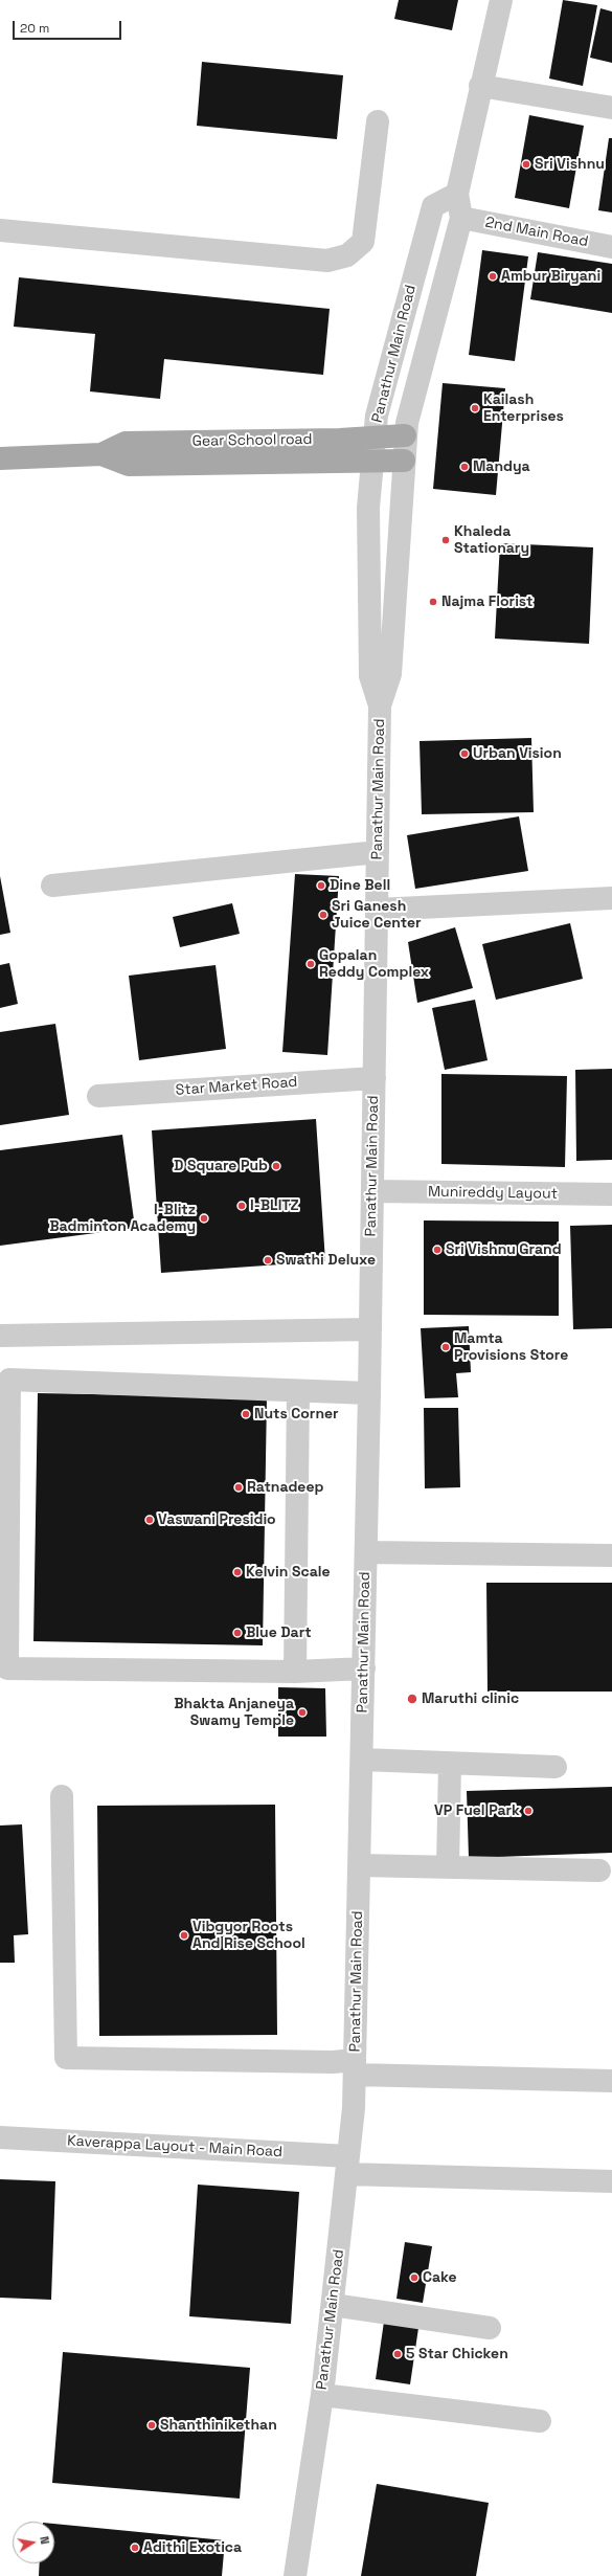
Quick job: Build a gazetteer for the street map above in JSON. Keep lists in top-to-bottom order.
{
  "streets": {
    "main road": ["Gear School road"],
    "street": [
      "2nd Main Road",
      "Panathur Main Road",
      "Star Market Road",
      "Munireddy Layout",
      "Kaverappa Layout - Main Road"
    ]
  },
  "crossings": [
    ["2nd Main Road", "Panathur Main Road"],
    ["Panathur Main Road", "Gear School road"],
    ["Panathur Main Road", "Star Market Road"],
    ["Panathur Main Road", "Munireddy Layout"],
    ["Panathur Main Road", "Kaverappa Layout - Main Road"]
  ],
  "places": [
    "Sri Vishnu",
    "Ambur Biryani",
    "Kailash Enterprises",
    "Mandya",
    "Khaleda Stationary",
    "Najma Florist",
    "Urban Vision",
    "Dine Bell",
    "Sri Ganesh Juice Center",
    "Gopalan Reddy Complex",
    "D Square Pub",
    "I-BLITZ",
    "I-Blitz Badminton Academy",
    "Sri Vishnu Grand",
    "Swathi Deluxe",
    "Mamta Provisions Store",
    "Nuts Corner",
    "Ratnadeep",
    "Vaswani Presidio",
    "Kelvin Scale",
    "Blue Dart",
    "Maruthi clinic",
    "Bhakta Anjaneya Swamy Temple",
    "VP Fuel Park",
    "Vibgyor Roots And Rise School",
    "Cake",
    "5 Star Chicken",
    "Shanthinikethan",
    "Adithi Exotica"
  ],
  "scale_bar": "20 m",
  "north": "right"
}
